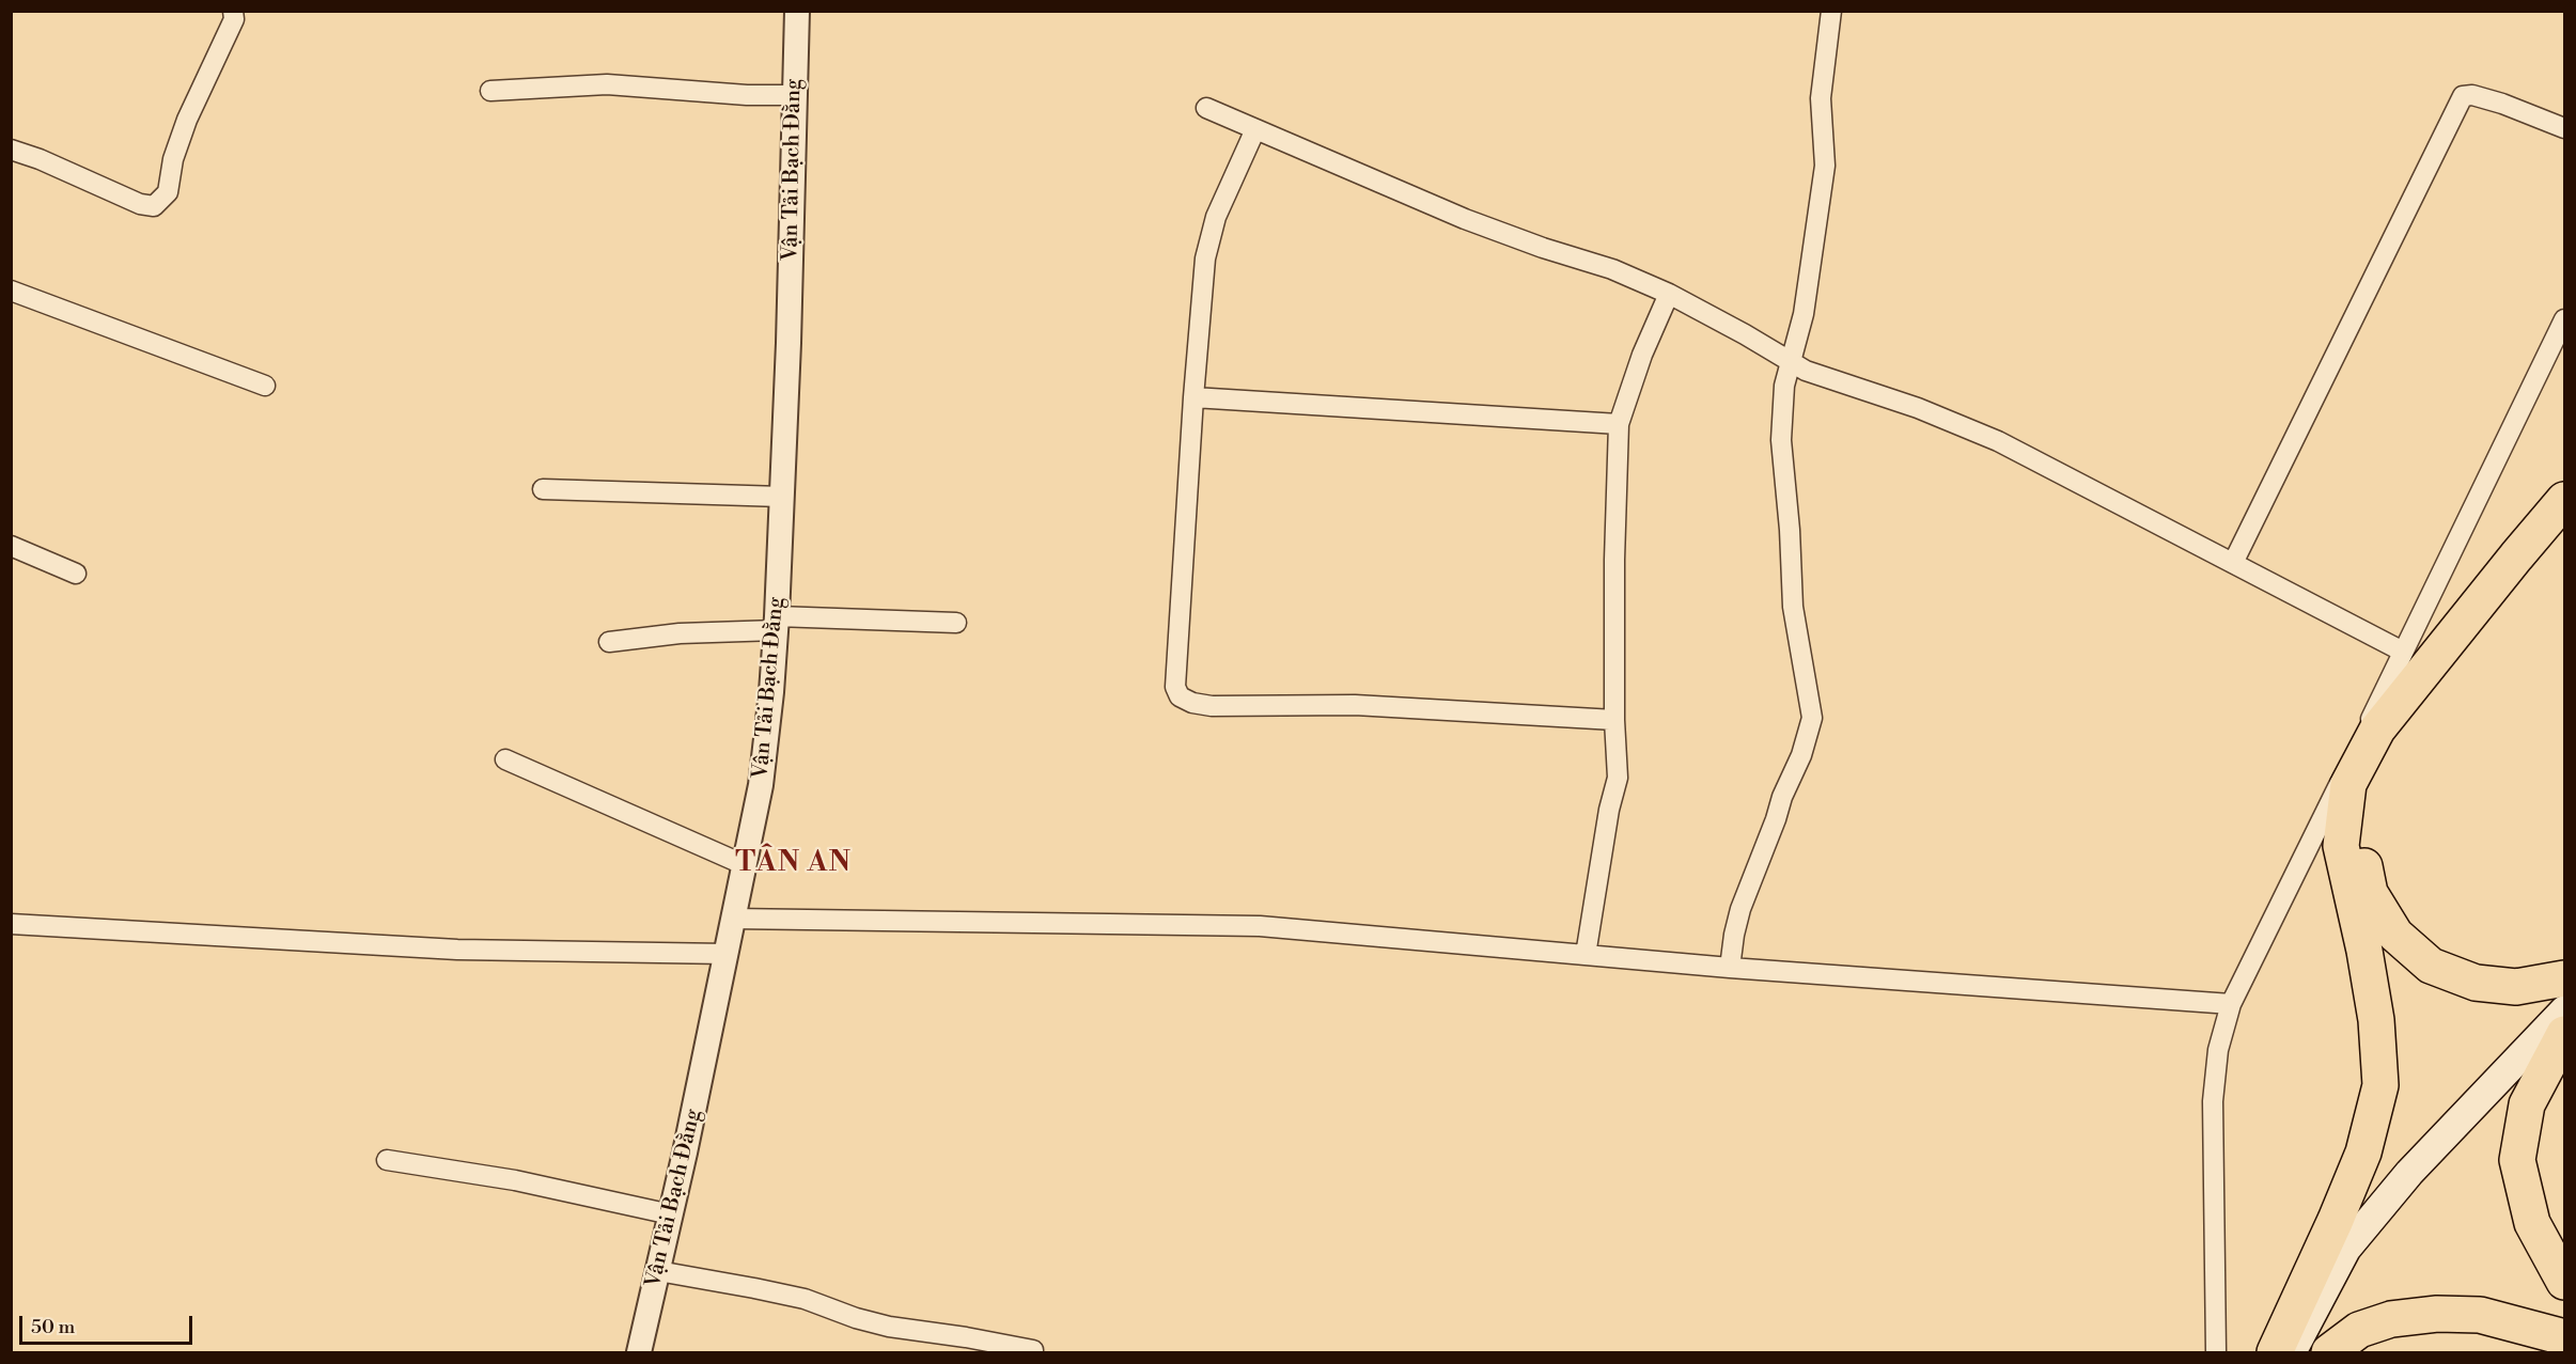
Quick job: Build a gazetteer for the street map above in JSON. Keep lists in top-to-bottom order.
{
  "streets": {
    "street": ["Vận Tải Bạch Đằng"]
  },
  "districts": ["TÂN AN"],
  "scale_bar": "50 m"
}
